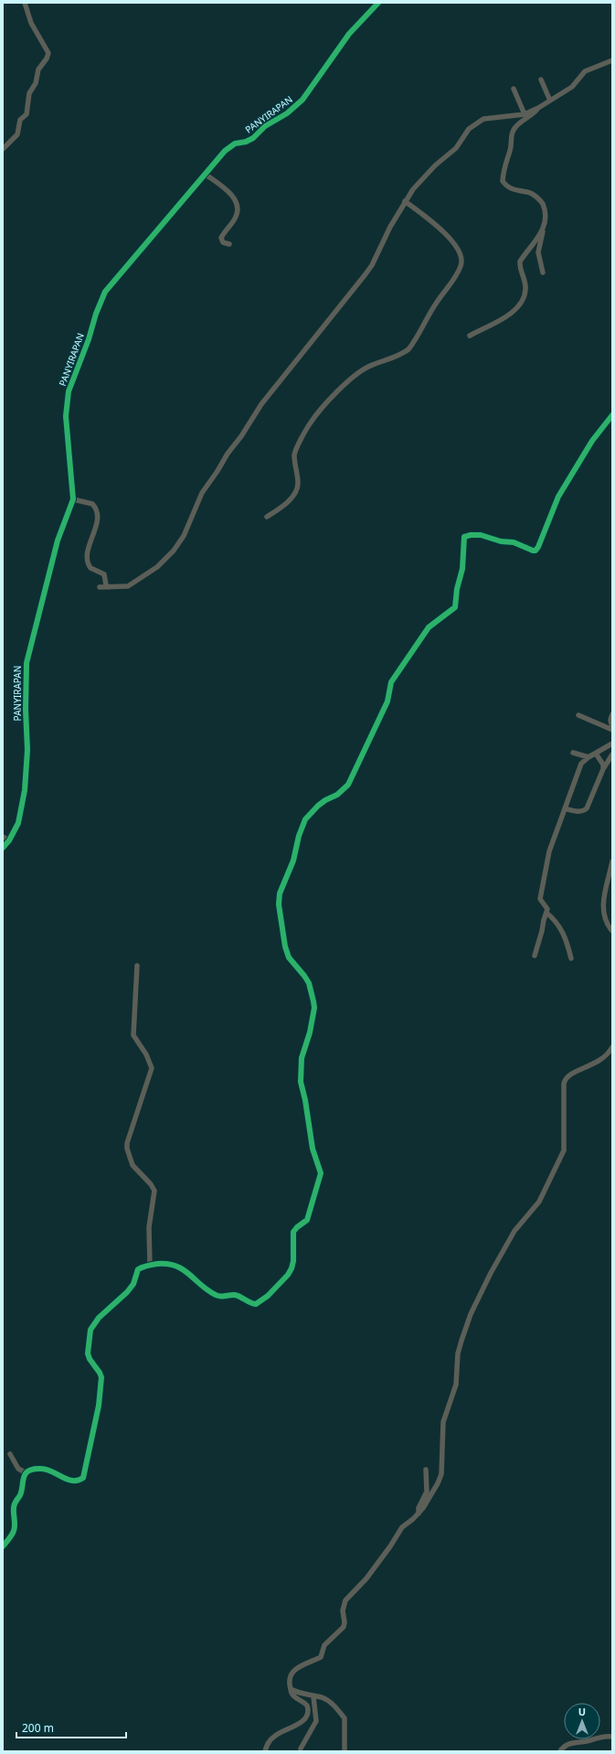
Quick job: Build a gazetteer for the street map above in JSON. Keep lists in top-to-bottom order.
{
  "streets": {
    "street": ["PANYIRAPAN"]
  },
  "scale_bar": "200 m",
  "north": "top"
}
